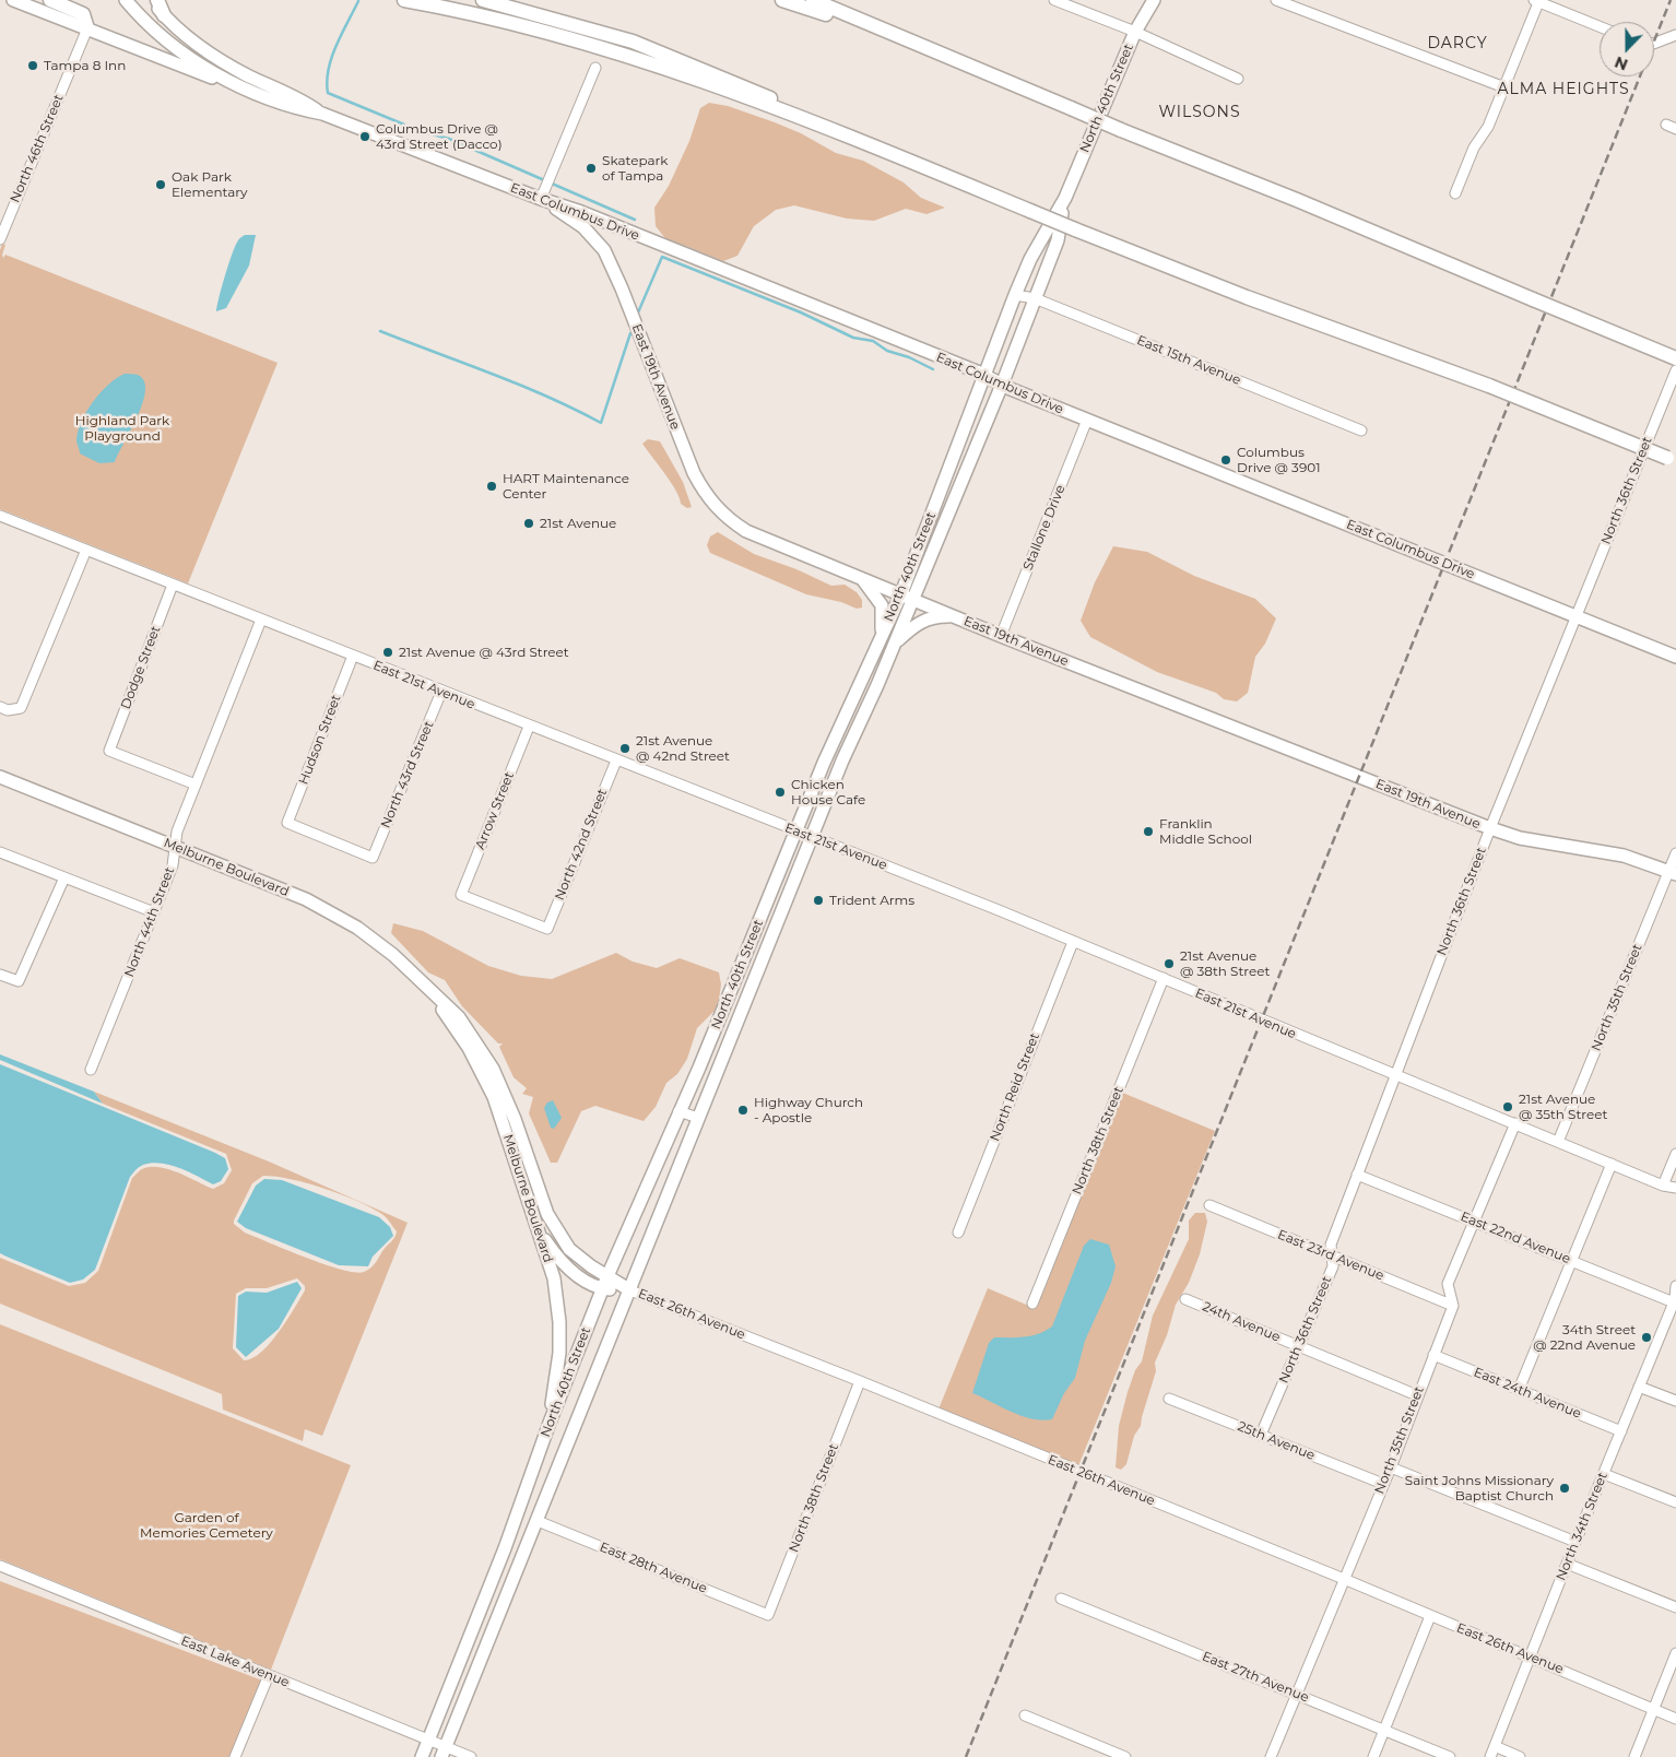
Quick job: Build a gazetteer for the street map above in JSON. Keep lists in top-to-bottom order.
{
  "streets": {
    "main road": [
      "North 40th Street",
      "East Columbus Drive",
      "East 19th Avenue",
      "Melburne Boulevard",
      "East 26th Avenue"
    ],
    "street": [
      "North 46th Street",
      "East 15th Avenue",
      "North 36th Street",
      "Stallone Drive",
      "Dodge Street",
      "East 21st Avenue",
      "Hudson Street",
      "North 43rd Street",
      "Arrow Street",
      "North 42nd Street",
      "North 44th Street",
      "North 35th Street",
      "North Reid Street",
      "North 38th Street",
      "East 22nd Avenue",
      "East 23rd Avenue",
      "24th Avenue",
      "East 24th Avenue",
      "25th Avenue",
      "North 34th Street",
      "East 28th Avenue",
      "East Lake Avenue",
      "East 27th Avenue"
    ]
  },
  "crossings": [
    ["North 40th Street", "East Columbus Drive"],
    ["North 40th Street", "East 15th Avenue"],
    ["North 40th Street", "East 19th Avenue"],
    ["North 40th Street", "East 21st Avenue"],
    ["North 40th Street", "Melburne Boulevard"],
    ["North 40th Street", "East 26th Avenue"],
    ["North 40th Street", "East 28th Avenue"],
    ["North 40th Street", "East Lake Avenue"],
    ["East Columbus Drive", "East 19th Avenue"],
    ["East Columbus Drive", "North 36th Street"],
    ["East Columbus Drive", "Stallone Drive"],
    ["East 19th Avenue", "North 36th Street"],
    ["East 19th Avenue", "Stallone Drive"],
    ["East 19th Avenue", "North 35th Street"],
    ["North 36th Street", "East 21st Avenue"],
    ["North 36th Street", "East 22nd Avenue"],
    ["North 36th Street", "East 23rd Avenue"],
    ["North 36th Street", "24th Avenue"],
    ["North 36th Street", "25th Avenue"],
    ["Dodge Street", "East 21st Avenue"],
    ["Dodge Street", "North 44th Street"],
    ["East 21st Avenue", "Hudson Street"],
    ["East 21st Avenue", "North 43rd Street"],
    ["East 21st Avenue", "Arrow Street"],
    ["East 21st Avenue", "North 42nd Street"],
    ["East 21st Avenue", "North 44th Street"],
    ["East 21st Avenue", "North 35th Street"],
    ["East 21st Avenue", "North Reid Street"],
    ["East 21st Avenue", "North 38th Street"],
    ["Hudson Street", "North 43rd Street"],
    ["Arrow Street", "North 42nd Street"],
    ["Melburne Boulevard", "North 44th Street"],
    ["Melburne Boulevard", "East 26th Avenue"],
    ["North 35th Street", "East 23rd Avenue"],
    ["North 35th Street", "East 26th Avenue"],
    ["North 35th Street", "24th Avenue"],
    ["North 35th Street", "East 24th Avenue"],
    ["North 35th Street", "25th Avenue"],
    ["North 35th Street", "East 27th Avenue"],
    ["North 38th Street", "East 26th Avenue"],
    ["North 38th Street", "East 28th Avenue"],
    ["East 22nd Avenue", "North 34th Street"],
    ["East 26th Avenue", "North 34th Street"],
    ["East 24th Avenue", "North 34th Street"]
  ],
  "districts": ["DARCY", "ALMA HEIGHTS", "WILSONS"],
  "parks": ["Highland Park Playground", "Garden of Memories Cemetery"],
  "places": [
    "Tampa 8 Inn",
    "Columbus Drive @ 43rd Street (Dacco)",
    "Skatepark of Tampa",
    "Oak Park Elementary",
    "Columbus Drive @ 3901",
    "HART Maintenance Center",
    "21st Avenue",
    "21st Avenue @ 43rd Street",
    "21st Avenue @ 42nd Street",
    "Chicken House Cafe",
    "Franklin Middle School",
    "Trident Arms",
    "21st Avenue @ 38th Street",
    "21st Avenue @ 35th Street",
    "Highway Church - Apostle",
    "34th Street @ 22nd Avenue",
    "Saint Johns Missionary Baptist Church"
  ],
  "north": "bottom"
}
